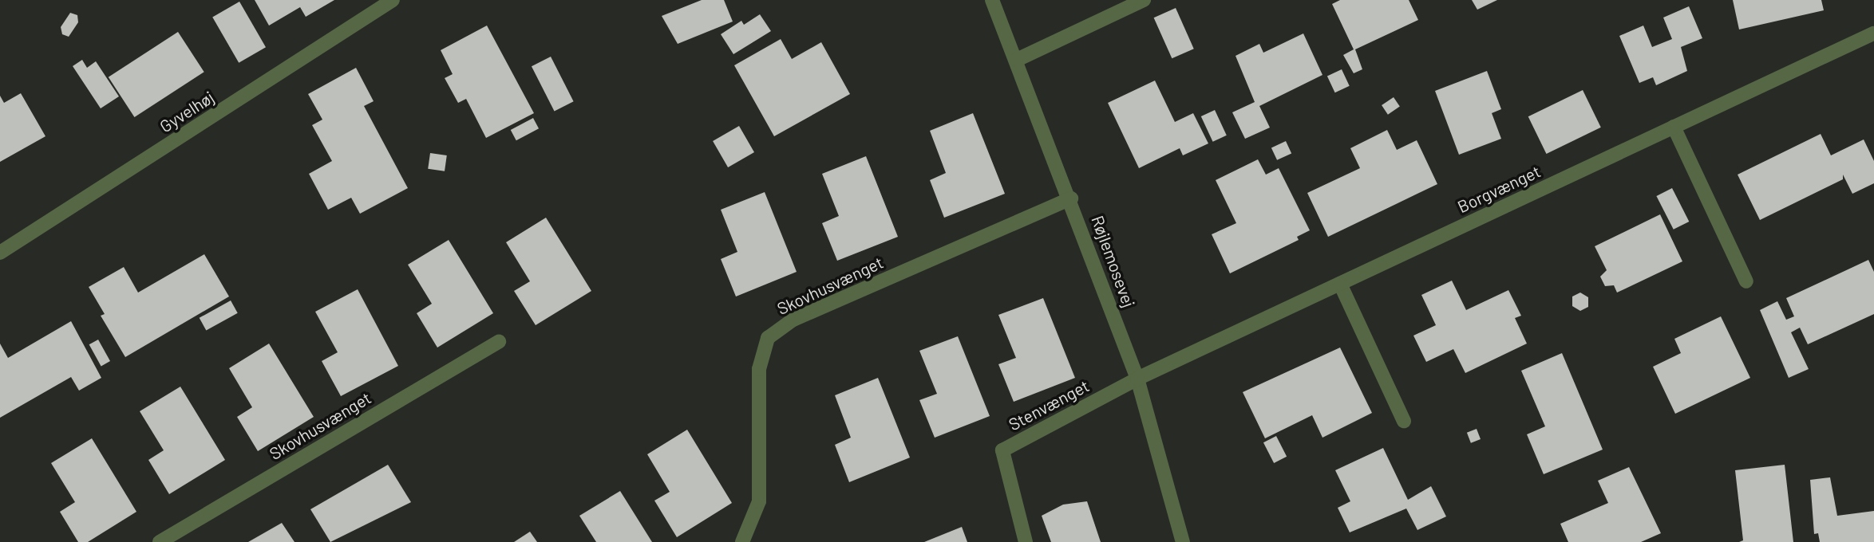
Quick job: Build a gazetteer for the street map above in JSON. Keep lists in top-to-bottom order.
{
  "streets": {
    "street": [
      "Gyvelhøj",
      "Borgvænget",
      "Røjlemosevej",
      "Skovhusvænget",
      "Stenvænget"
    ]
  },
  "crossings": [
    ["Borgvænget", "Røjlemosevej"],
    ["Borgvænget", "Stenvænget"],
    ["Røjlemosevej", "Skovhusvænget"],
    ["Røjlemosevej", "Stenvænget"]
  ]
}
